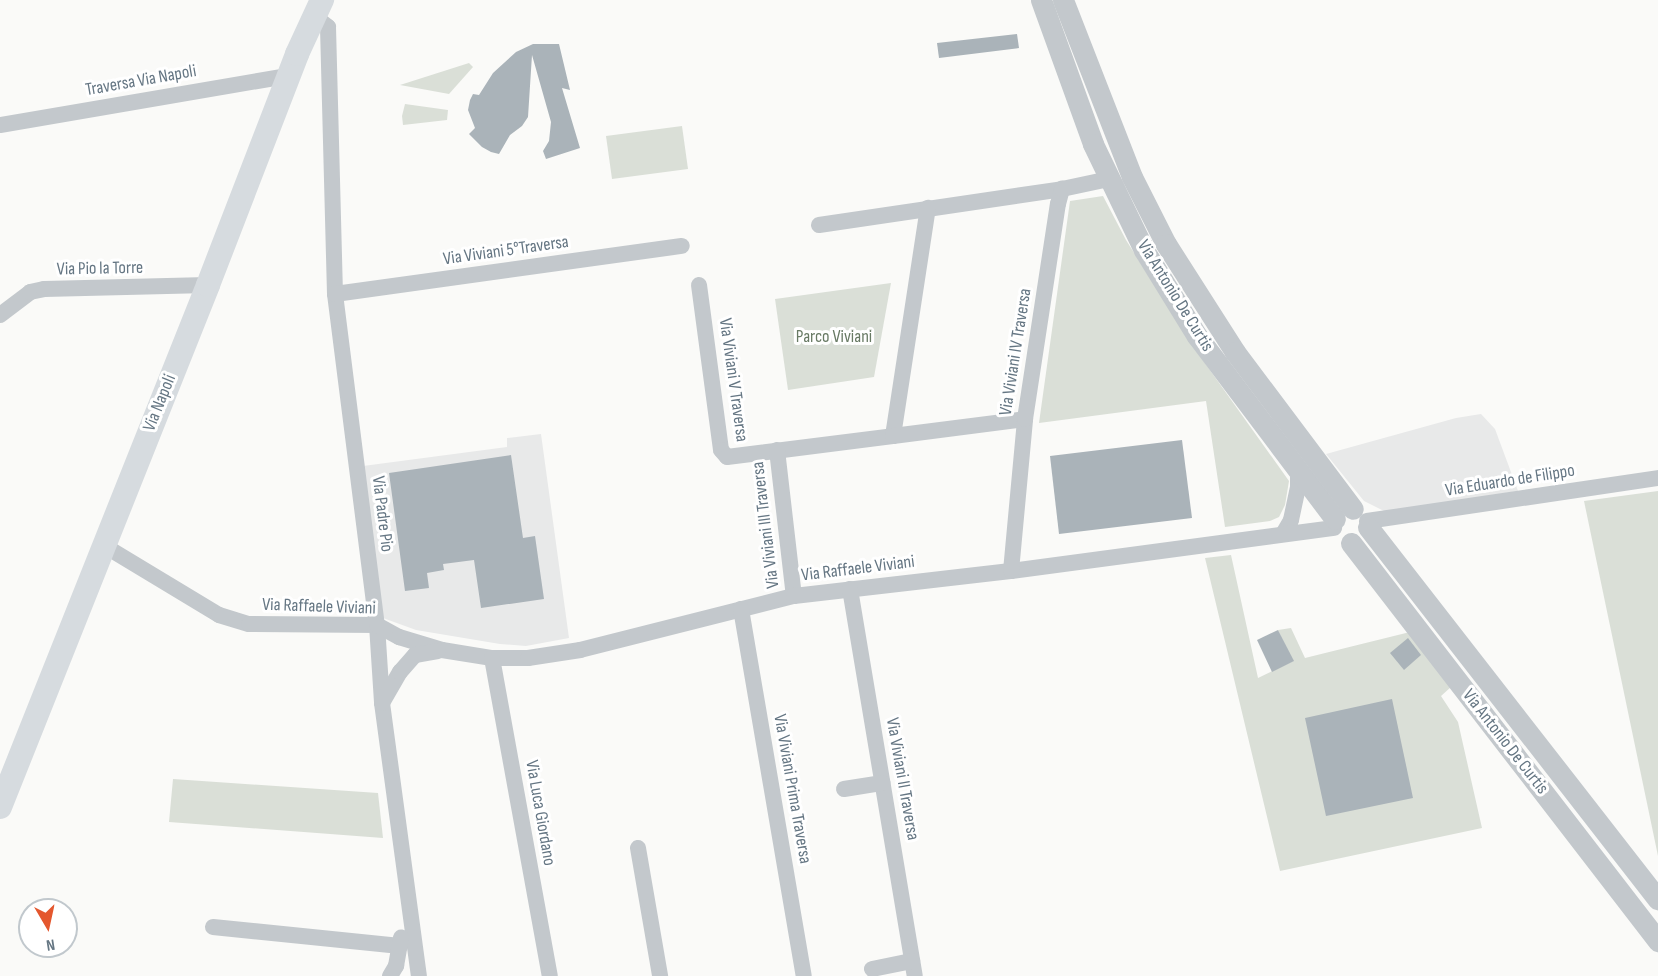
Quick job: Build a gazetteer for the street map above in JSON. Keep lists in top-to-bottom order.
{
  "streets": {
    "main road": ["Via Napoli"],
    "street": [
      "Traversa Via Napoli",
      "Via Viviani 5°Traversa",
      "Via Pio la Torre",
      "Via Antonio De Curtis",
      "Via Viviani IV Traversa",
      "Via Viviani V Traversa",
      "Via Eduardo de Filippo",
      "Via Padre Pio",
      "Via Viviani III Traversa",
      "Via Raffaele Viviani",
      "Via Viviani II Traversa",
      "Via Viviani Prima Traversa",
      "Via Luca Giordano"
    ]
  },
  "crossings": [
    ["Traversa Via Napoli", "Via Napoli"],
    ["Via Viviani 5°Traversa", "Via Padre Pio"],
    ["Via Pio la Torre", "Via Napoli"],
    ["Via Antonio De Curtis", "Via Eduardo de Filippo"],
    ["Via Antonio De Curtis", "Via Raffaele Viviani"],
    ["Via Viviani IV Traversa", "Via Viviani V Traversa"],
    ["Via Viviani IV Traversa", "Via Raffaele Viviani"],
    ["Via Viviani V Traversa", "Via Viviani III Traversa"],
    ["Via Napoli", "Via Padre Pio"],
    ["Via Napoli", "Via Raffaele Viviani"],
    ["Via Eduardo de Filippo", "Via Raffaele Viviani"],
    ["Via Padre Pio", "Via Raffaele Viviani"],
    ["Via Viviani III Traversa", "Via Raffaele Viviani"],
    ["Via Raffaele Viviani", "Via Viviani II Traversa"],
    ["Via Raffaele Viviani", "Via Viviani Prima Traversa"],
    ["Via Raffaele Viviani", "Via Luca Giordano"]
  ],
  "parks": ["Parco Viviani"],
  "north": "bottom"
}
